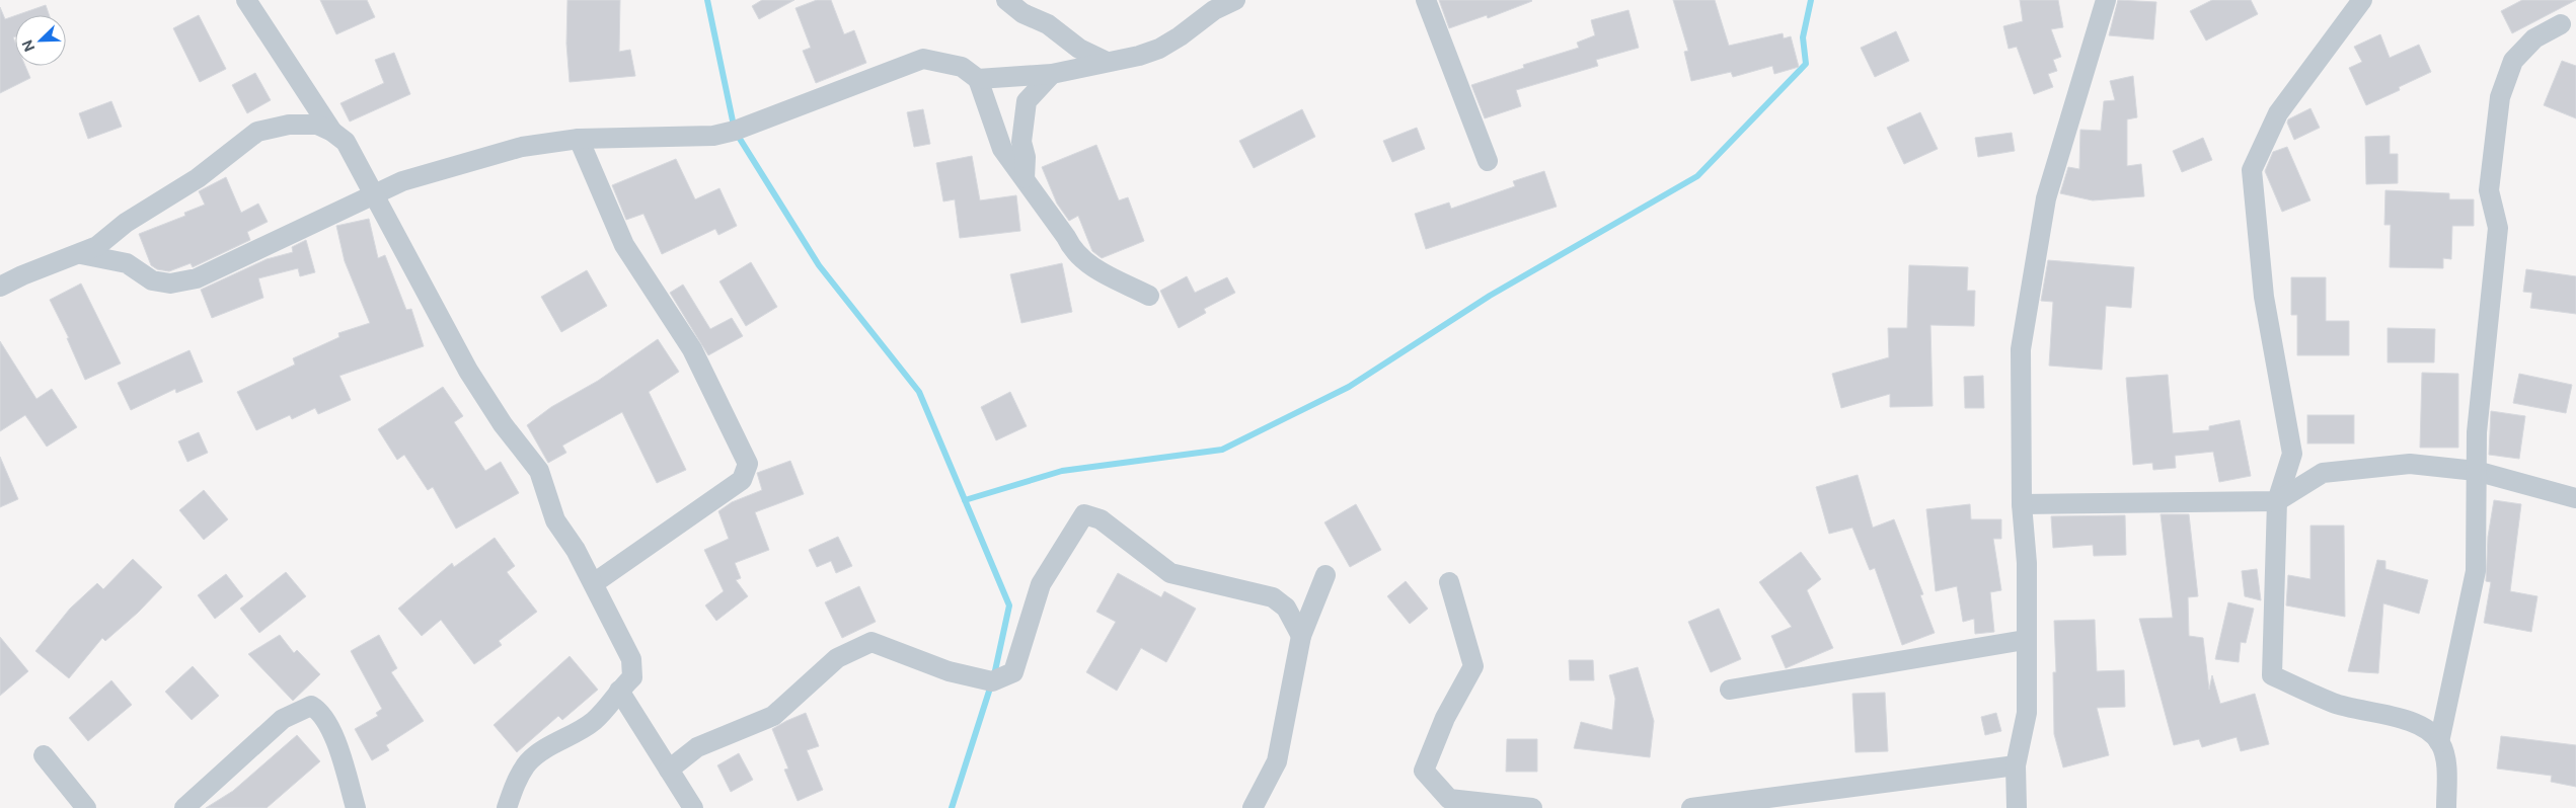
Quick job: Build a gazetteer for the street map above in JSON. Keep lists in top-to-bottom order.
{
  "north": "bottom left"
}
